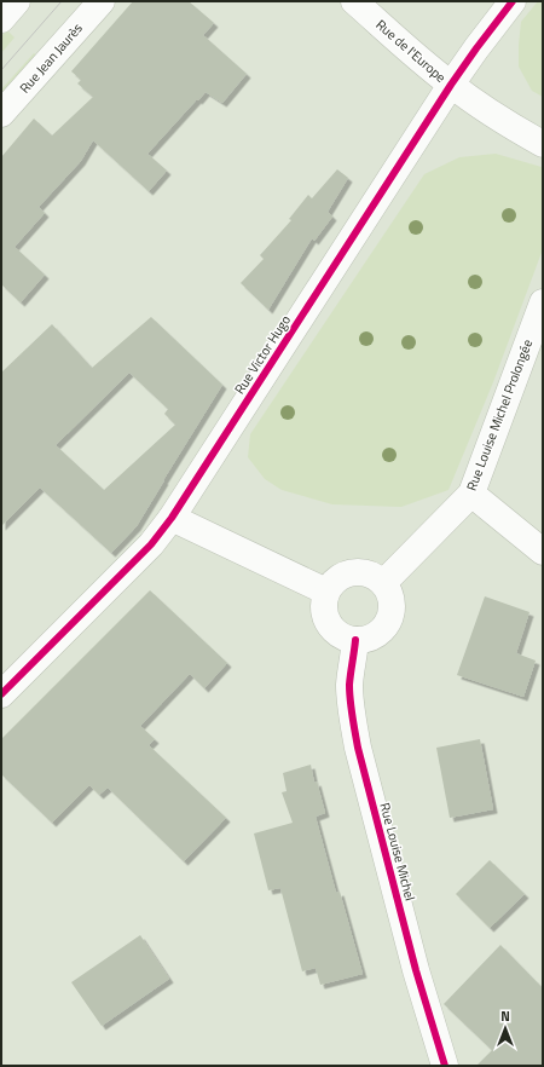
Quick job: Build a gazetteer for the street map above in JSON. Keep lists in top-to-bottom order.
{
  "streets": {
    "street": [
      "Rue de l'Europe",
      "Rue Jean Jaurès",
      "Rue Victor Hugo",
      "Rue Louise Michel Prolongée",
      "Rue Louise Michel"
    ]
  },
  "crossings": [
    ["Rue de l'Europe", "Rue Victor Hugo"],
    ["Rue Louise Michel Prolongée", "Rue Louise Michel"]
  ],
  "north": "top"
}
